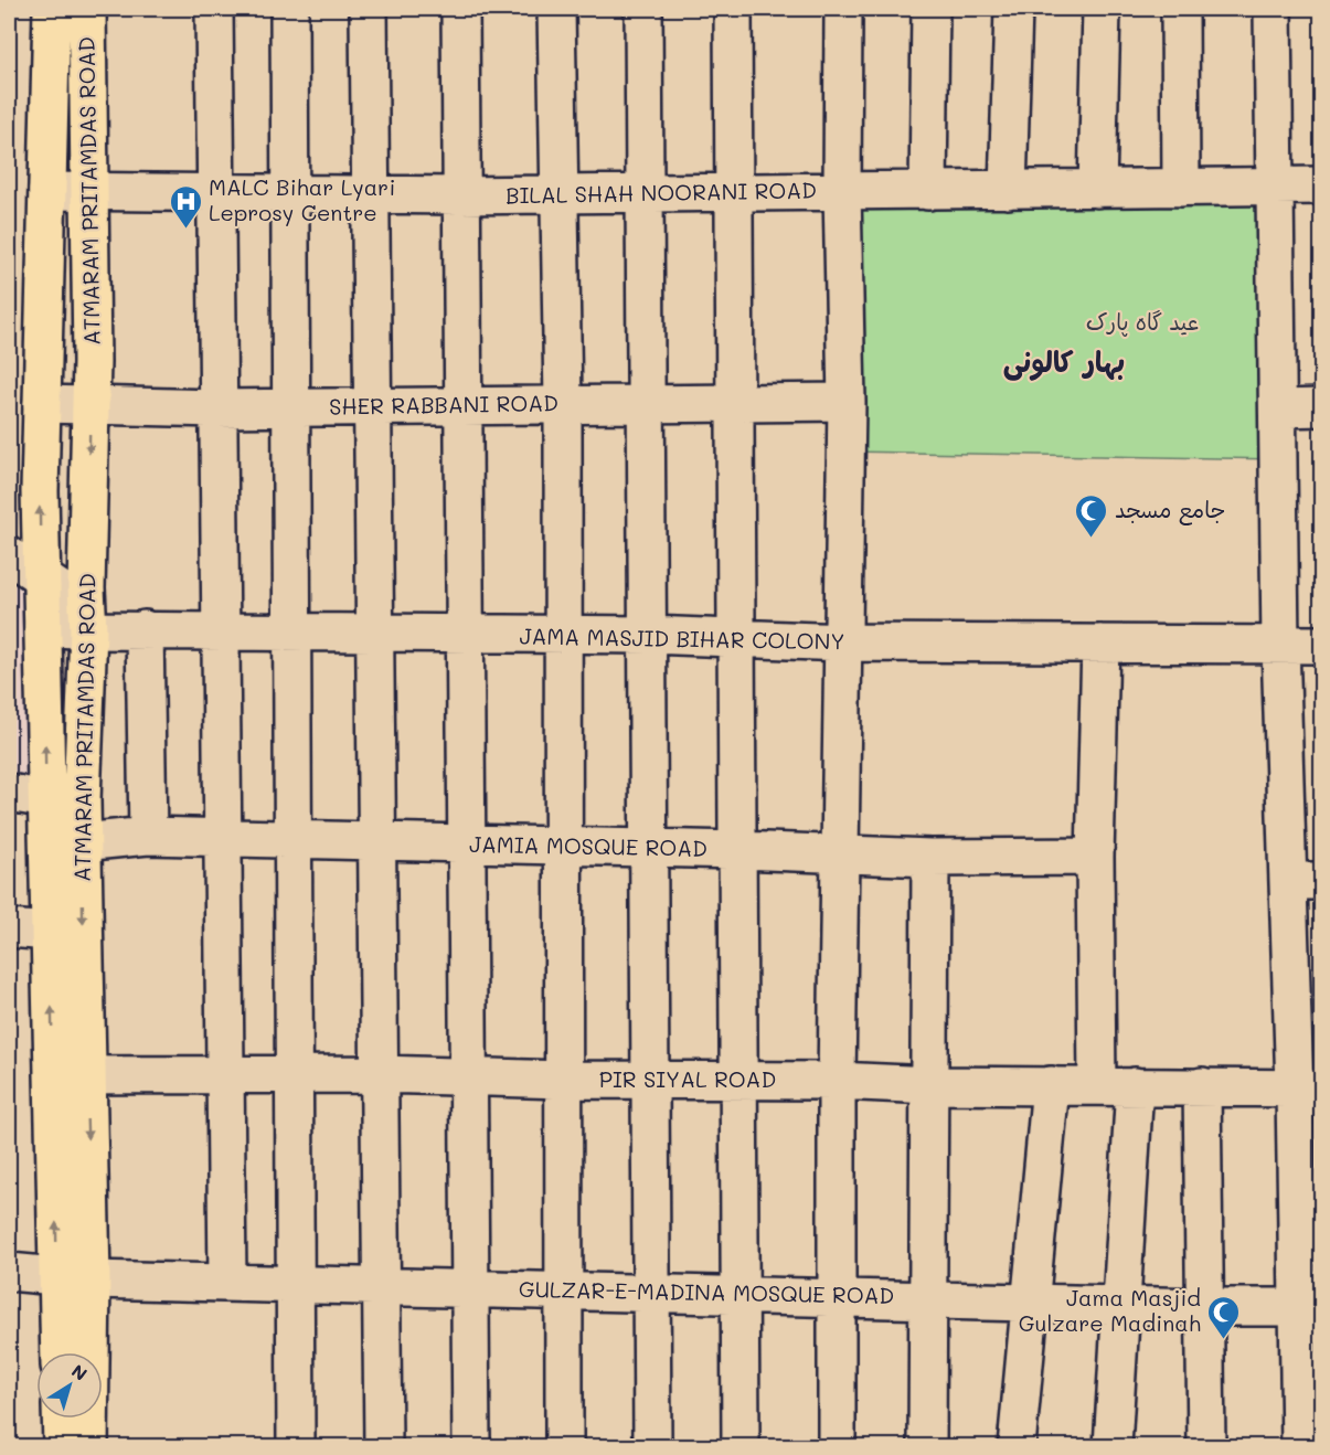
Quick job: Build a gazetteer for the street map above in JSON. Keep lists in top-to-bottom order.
{
  "streets": {
    "main road": ["ATMARAM PRITAMDAS ROAD"],
    "street": [
      "BILAL SHAH NOORANI ROAD",
      "SHER RABBANI ROAD",
      "JAMA MASJID BIHAR COLONY",
      "JAMIA MOSQUE ROAD",
      "PIR SIYAL ROAD",
      "GULZAR-E-MADINA MOSQUE ROAD"
    ]
  },
  "crossings": [
    ["ATMARAM PRITAMDAS ROAD", "BILAL SHAH NOORANI ROAD"],
    ["ATMARAM PRITAMDAS ROAD", "SHER RABBANI ROAD"],
    ["ATMARAM PRITAMDAS ROAD", "JAMA MASJID BIHAR COLONY"],
    ["ATMARAM PRITAMDAS ROAD", "JAMIA MOSQUE ROAD"],
    ["ATMARAM PRITAMDAS ROAD", "PIR SIYAL ROAD"],
    ["ATMARAM PRITAMDAS ROAD", "GULZAR-E-MADINA MOSQUE ROAD"]
  ],
  "districts": ["بہار کالونی"],
  "parks": ["عید گاہ پارک"],
  "places": {
    "hospital": ["MALC Bihar Lyari Leprosy Centre"],
    "mosque": ["جامع مسجد", "Jama Masjid Gulzare Madinah"]
  },
  "north": "top right"
}
